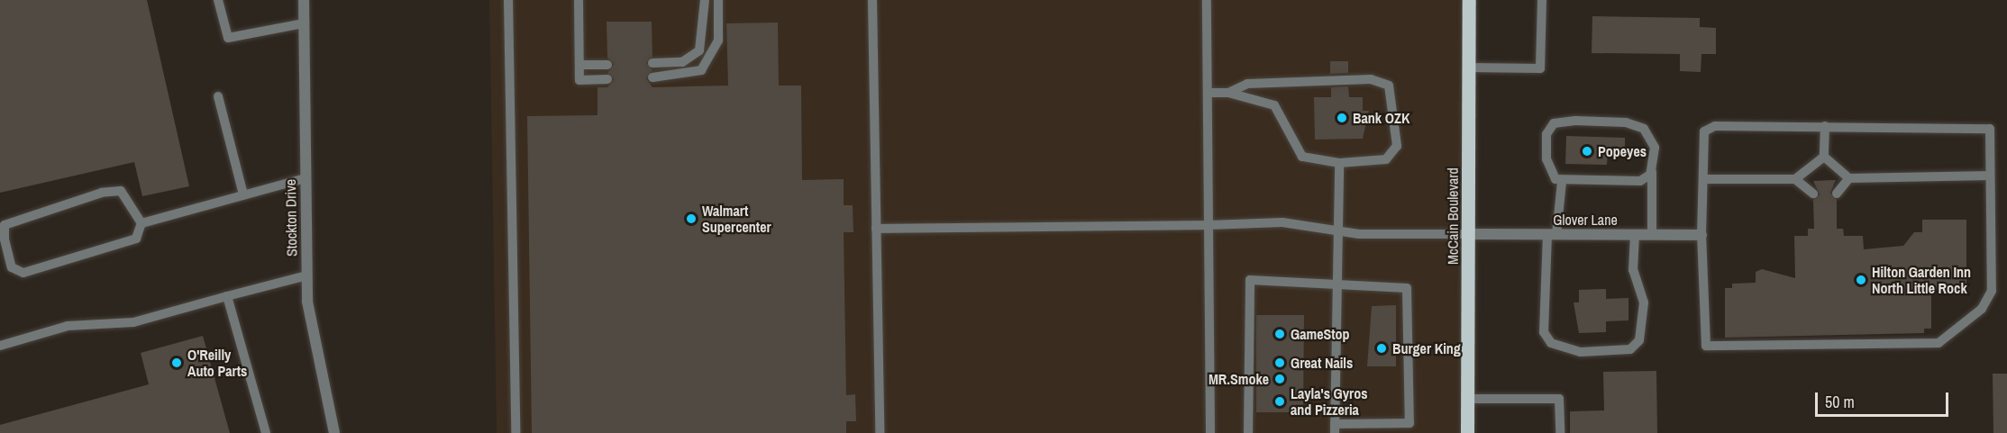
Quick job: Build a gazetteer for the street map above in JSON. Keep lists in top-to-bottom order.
{
  "streets": {
    "main road": ["McCain Boulevard"],
    "street": ["Stockton Drive", "Glover Lane"]
  },
  "crossings": [
    ["McCain Boulevard", "Glover Lane"]
  ],
  "places": [
    "Bank OZK",
    "Popeyes",
    "Walmart Supercenter",
    "Hilton Garden Inn North Little Rock",
    "GameStop",
    "Burger King",
    "O'Reilly Auto Parts",
    "Great Nails",
    "MR.Smoke",
    "Layla's Gyros and Pizzeria"
  ],
  "scale_bar": "50 m"
}
